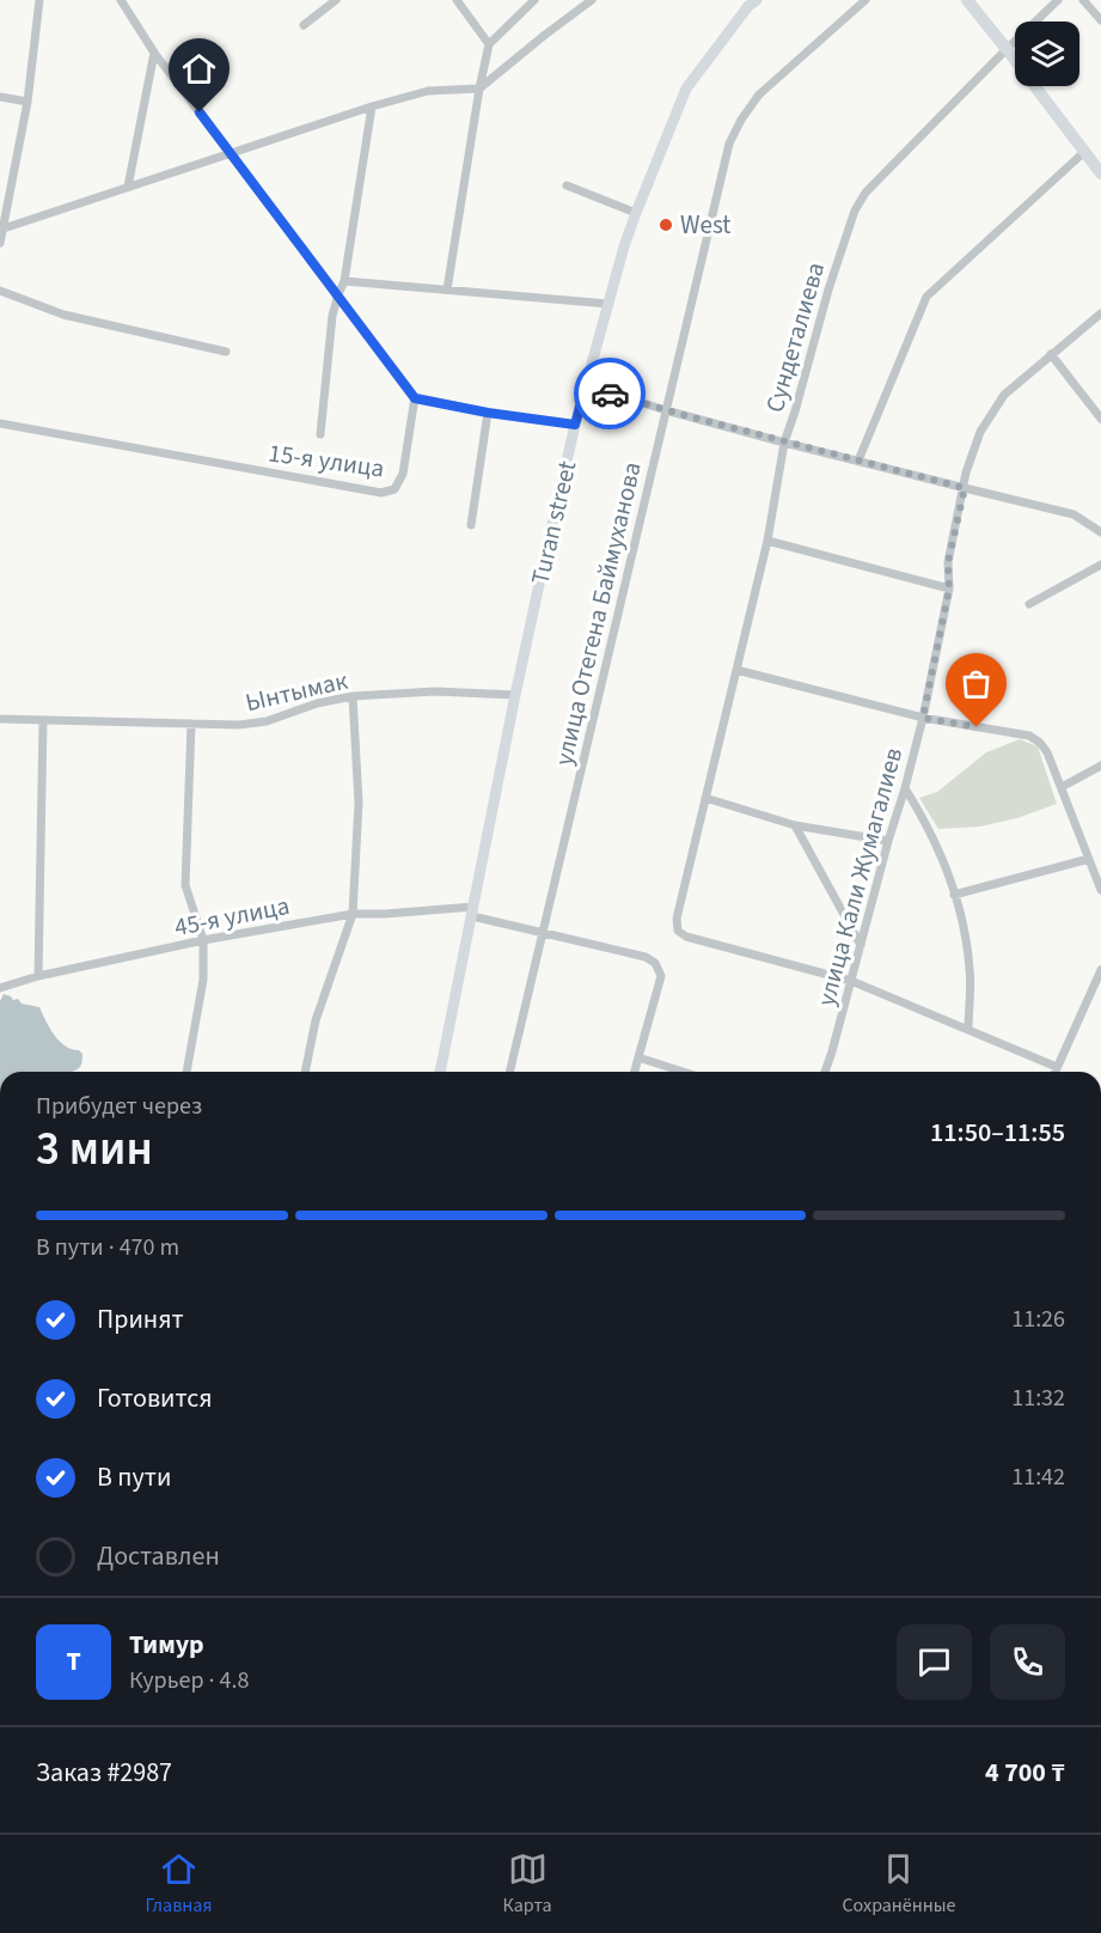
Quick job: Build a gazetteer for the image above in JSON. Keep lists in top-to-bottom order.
{
  "streets": {
    "street": [
      "Сундеталиева",
      "15-я улица",
      "Turan street",
      "улица Отегена Баймуханова",
      "Ынтымак",
      "улица Кали Жумагалиев",
      "45-я улица"
    ]
  },
  "crossings": [
    ["Сундеталиева", "улица Кали Жумагалиев"],
    ["Turan street", "Ынтымак"],
    ["Turan street", "45-я улица"]
  ],
  "places": ["West"],
  "page": {
    "heading": ["3 мин", "Прибудет через", "11:50–11:55"],
    "panel": [
      "Тимур",
      "Курьер · 4.8",
      "Заказ #2987",
      "4 700 ₸"
    ],
    "bar": "В пути · 470 m",
    "list": [
      ["Принят", "11:26"],
      ["Готовится", "11:32"],
      ["В пути", "11:42"],
      "Доставлен"
    ],
    "round": "Т",
    "tabs": ["Главная", "Карта", "Сохранённые"]
  }
}
